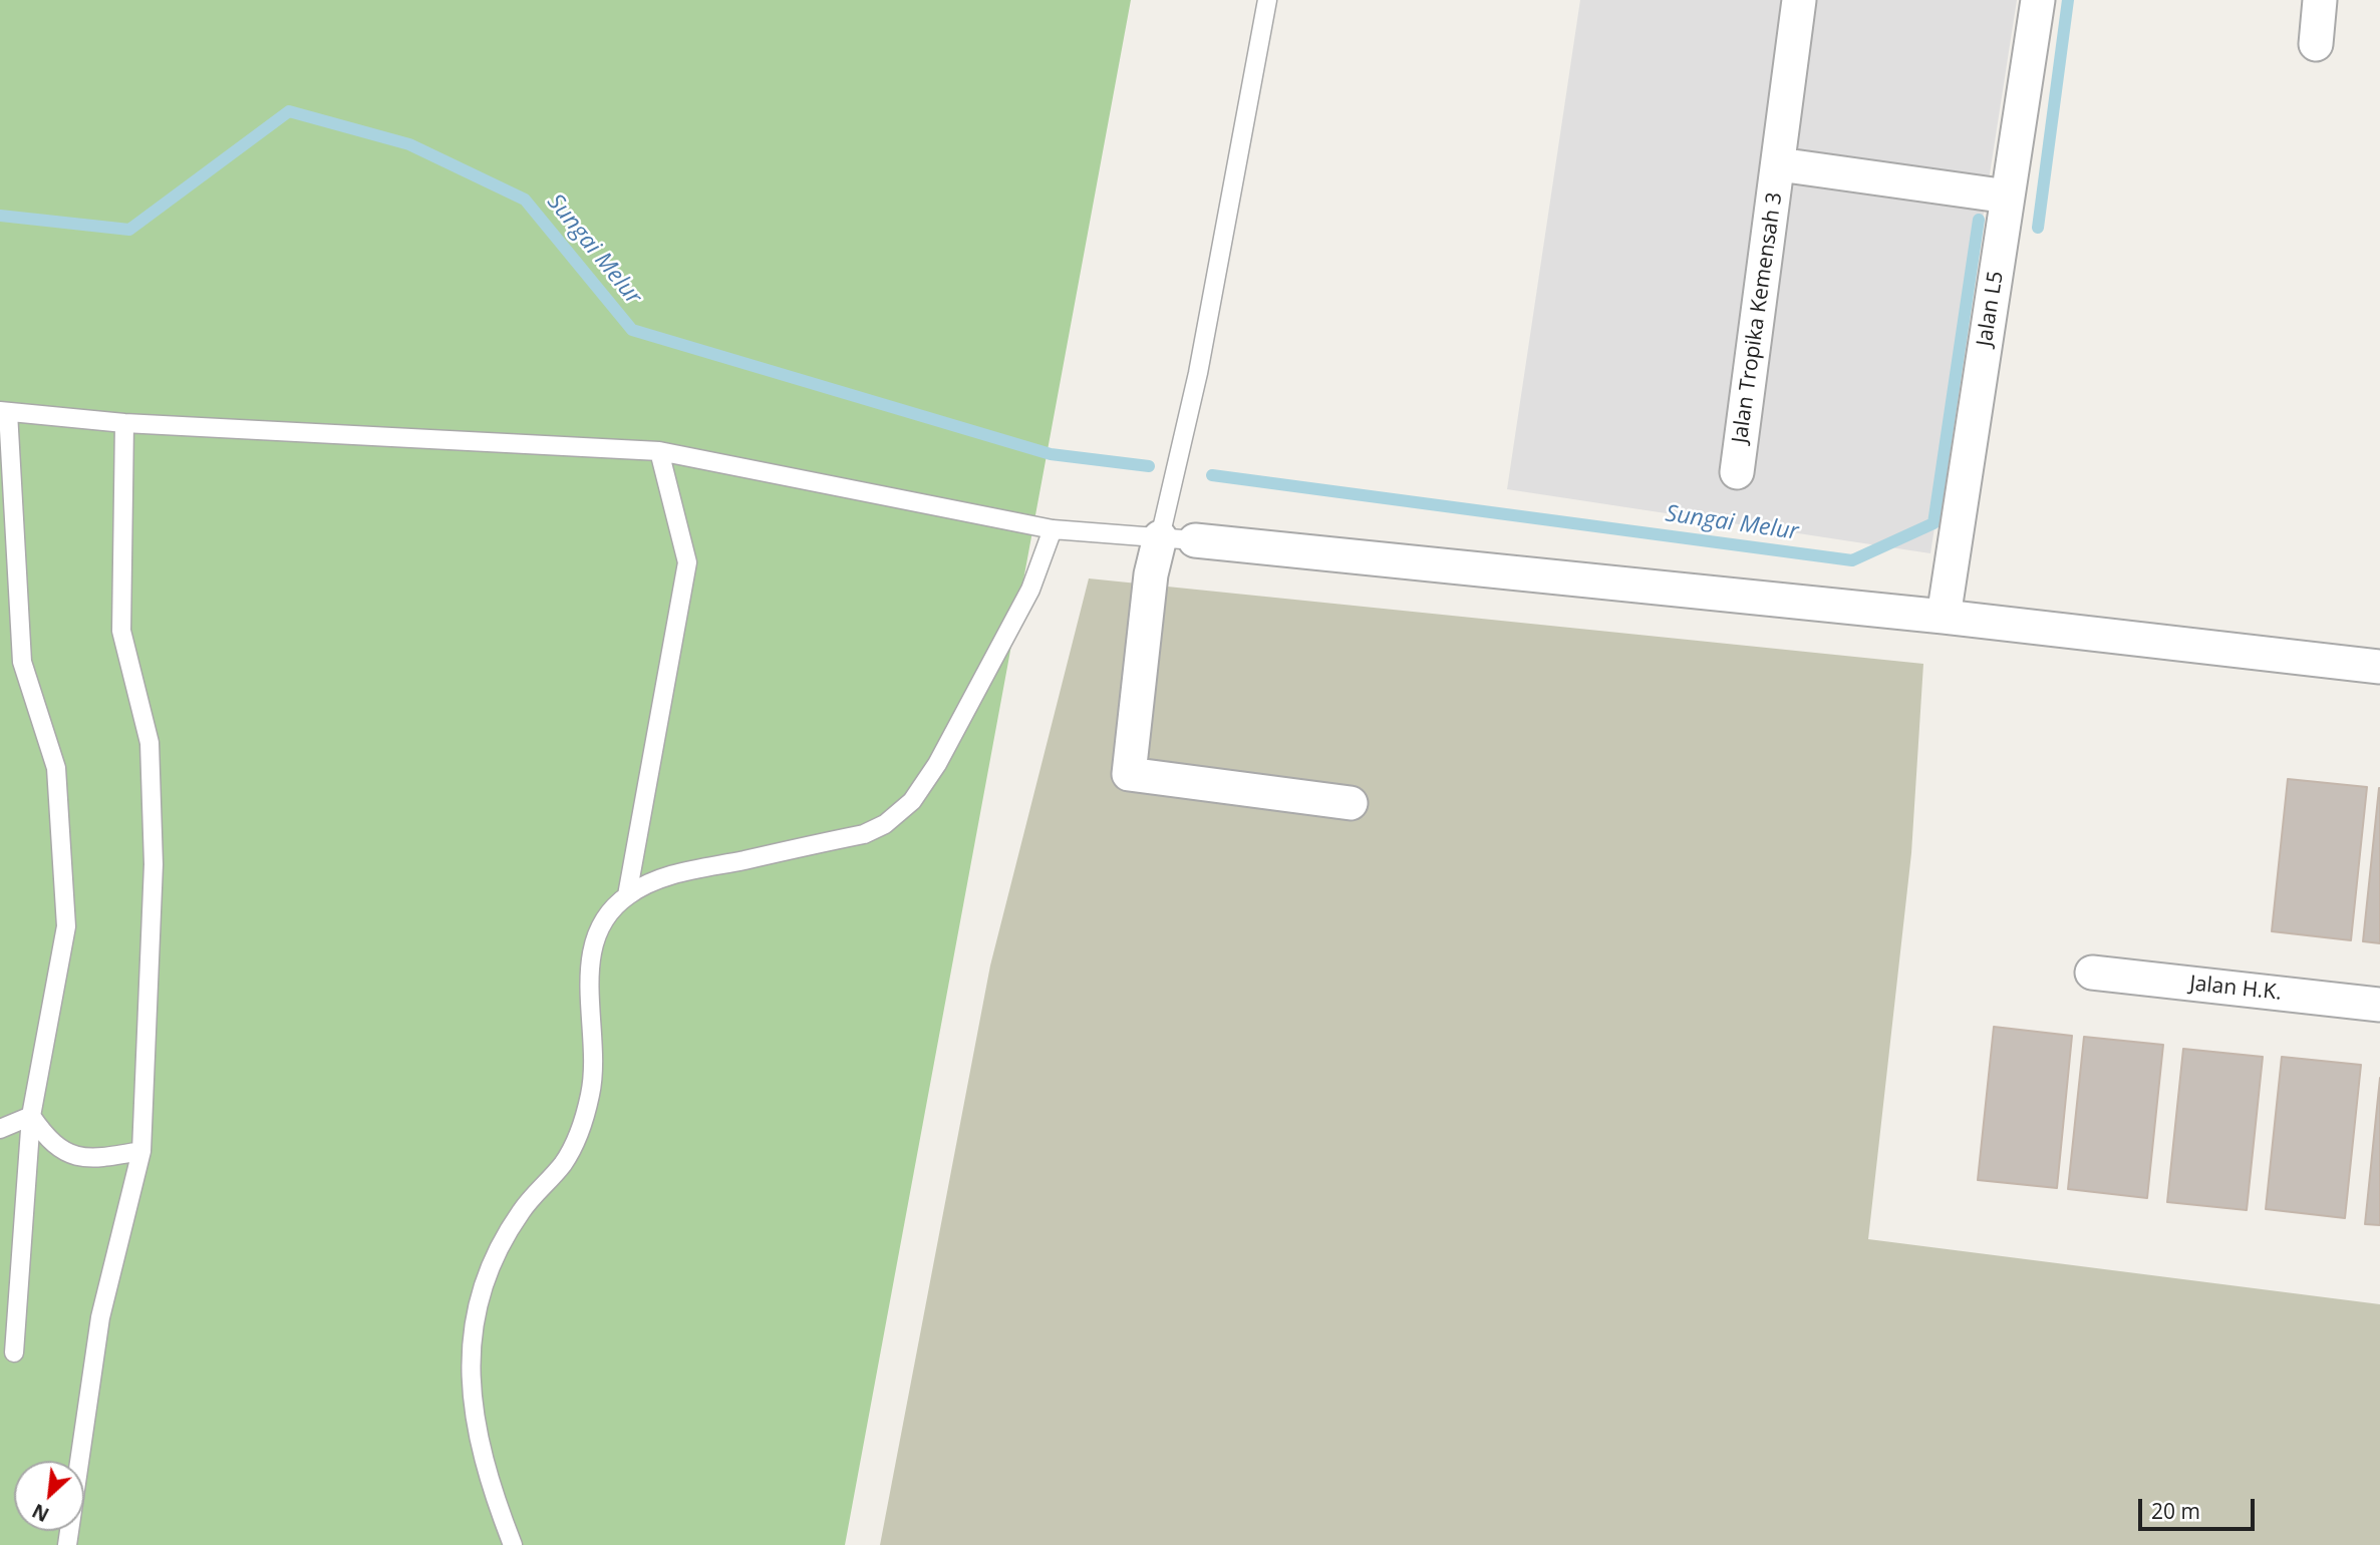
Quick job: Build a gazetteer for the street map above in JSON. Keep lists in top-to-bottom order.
{
  "streets": {
    "street": ["Jalan L5", "Jalan Tropika Kemensah 3", "Jalan H.K."]
  },
  "crossings": [
    ["Jalan L5", "Jalan Tropika Kemensah 3"]
  ],
  "water": ["Sungai Melur"],
  "scale_bar": "20 m",
  "north": "bottom left"
}
